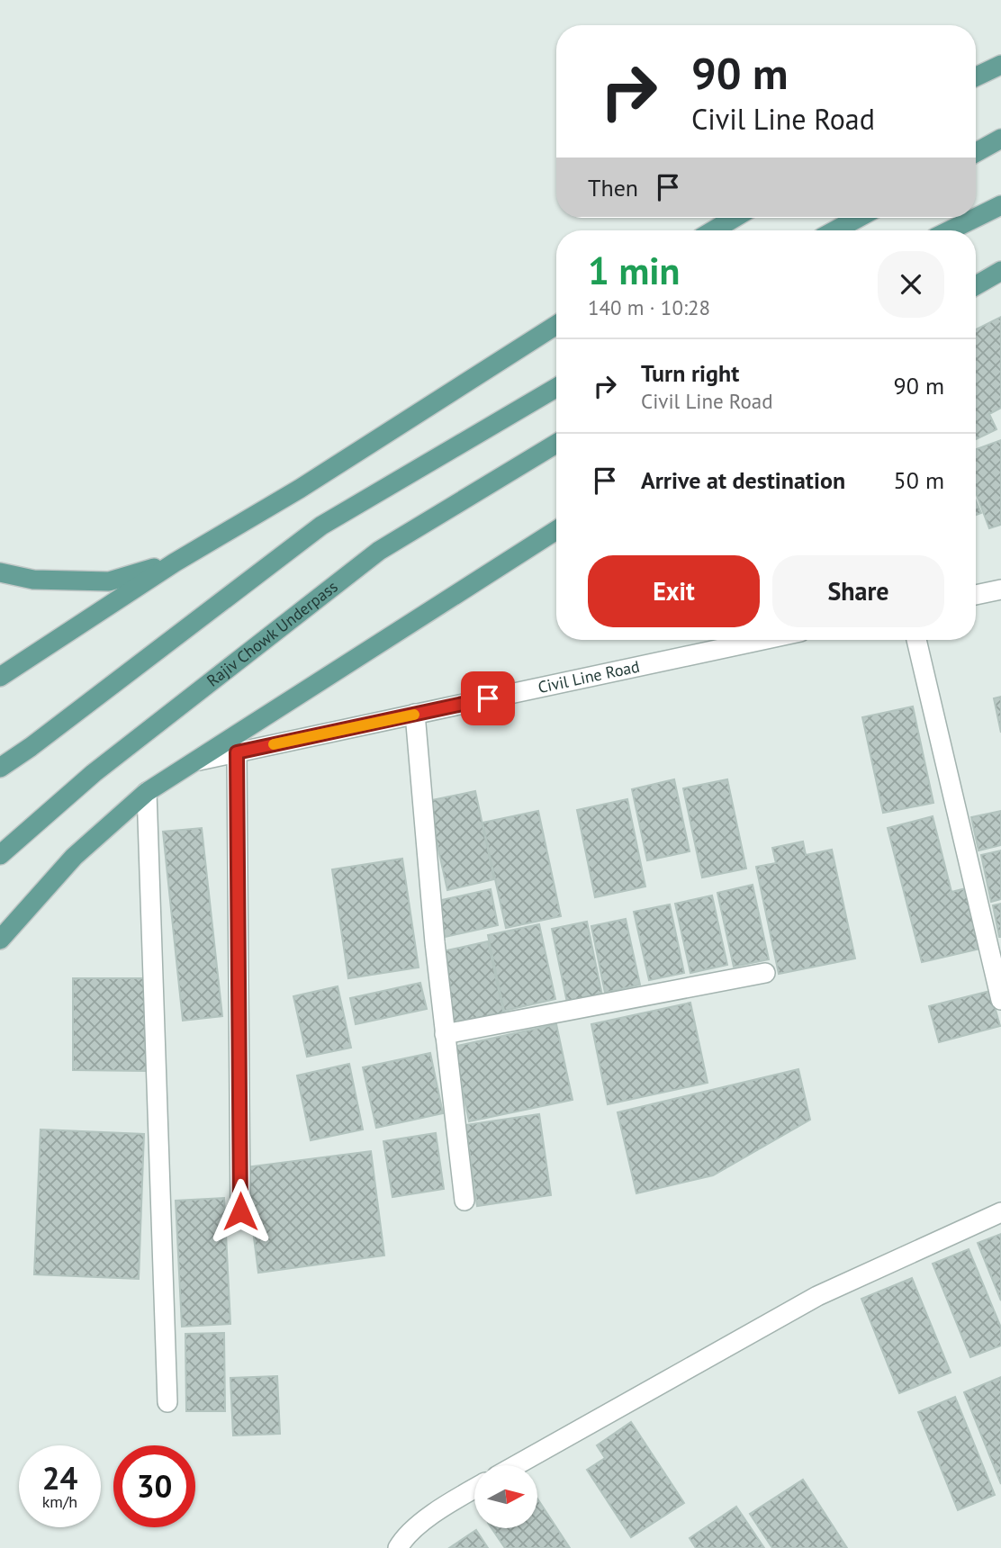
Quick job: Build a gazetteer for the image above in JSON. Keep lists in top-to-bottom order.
{
  "streets": {
    "main road": ["Rajiv Chowk Underpass"],
    "street": ["Civil Line Road"]
  },
  "north": "right",
  "page": {
    "turn": ["90 m", "Civil Line Road"],
    "then": "Then",
    "heading": ["1 min", "140 m · 10:28"],
    "list": [
      {
        "name": "Turn right",
        "note": "Civil Line Road",
        "value": "90 m"
      },
      {
        "name": "Arrive at destination",
        "value": "50 m"
      }
    ],
    "buttons": ["Exit", "Share"],
    "speed": "24 km/h",
    "limit": "30"
  }
}
